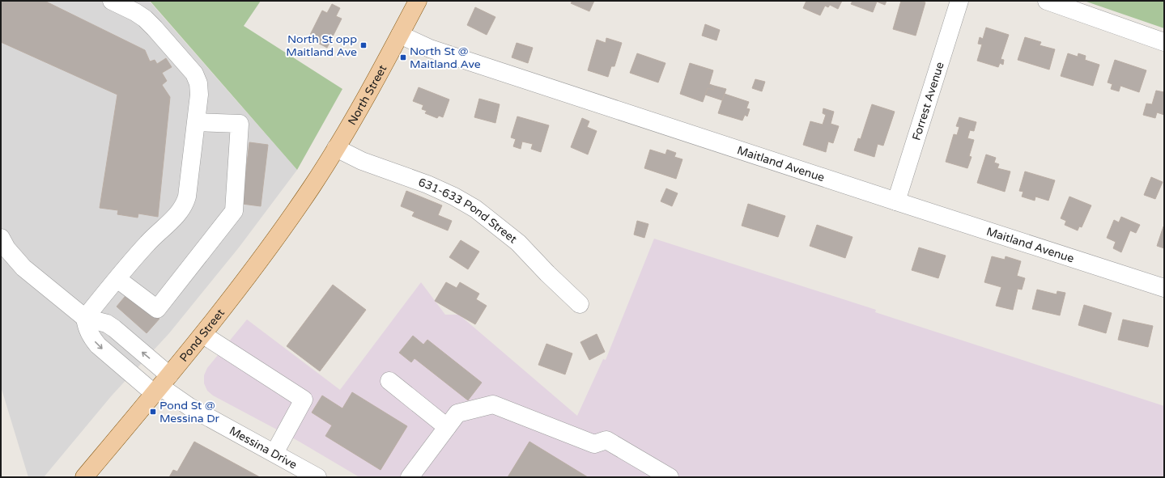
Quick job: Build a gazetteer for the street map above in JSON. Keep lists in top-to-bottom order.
{
  "streets": {
    "main road": ["North Street", "Pond Street"],
    "street": [
      "Forrest Avenue",
      "Maitland Avenue",
      "631-633 Pond Street",
      "Messina Drive"
    ]
  },
  "crossings": [
    ["North Street", "Maitland Avenue"],
    ["North Street", "631-633 Pond Street"],
    ["North Street", "Pond Street"],
    ["Forrest Avenue", "Maitland Avenue"],
    ["Pond Street", "Messina Drive"]
  ],
  "places": {
    "transit": ["North St opp Maitland Ave", "North St @ Maitland Ave", "Pond St @ Messina Dr"]
  }
}
